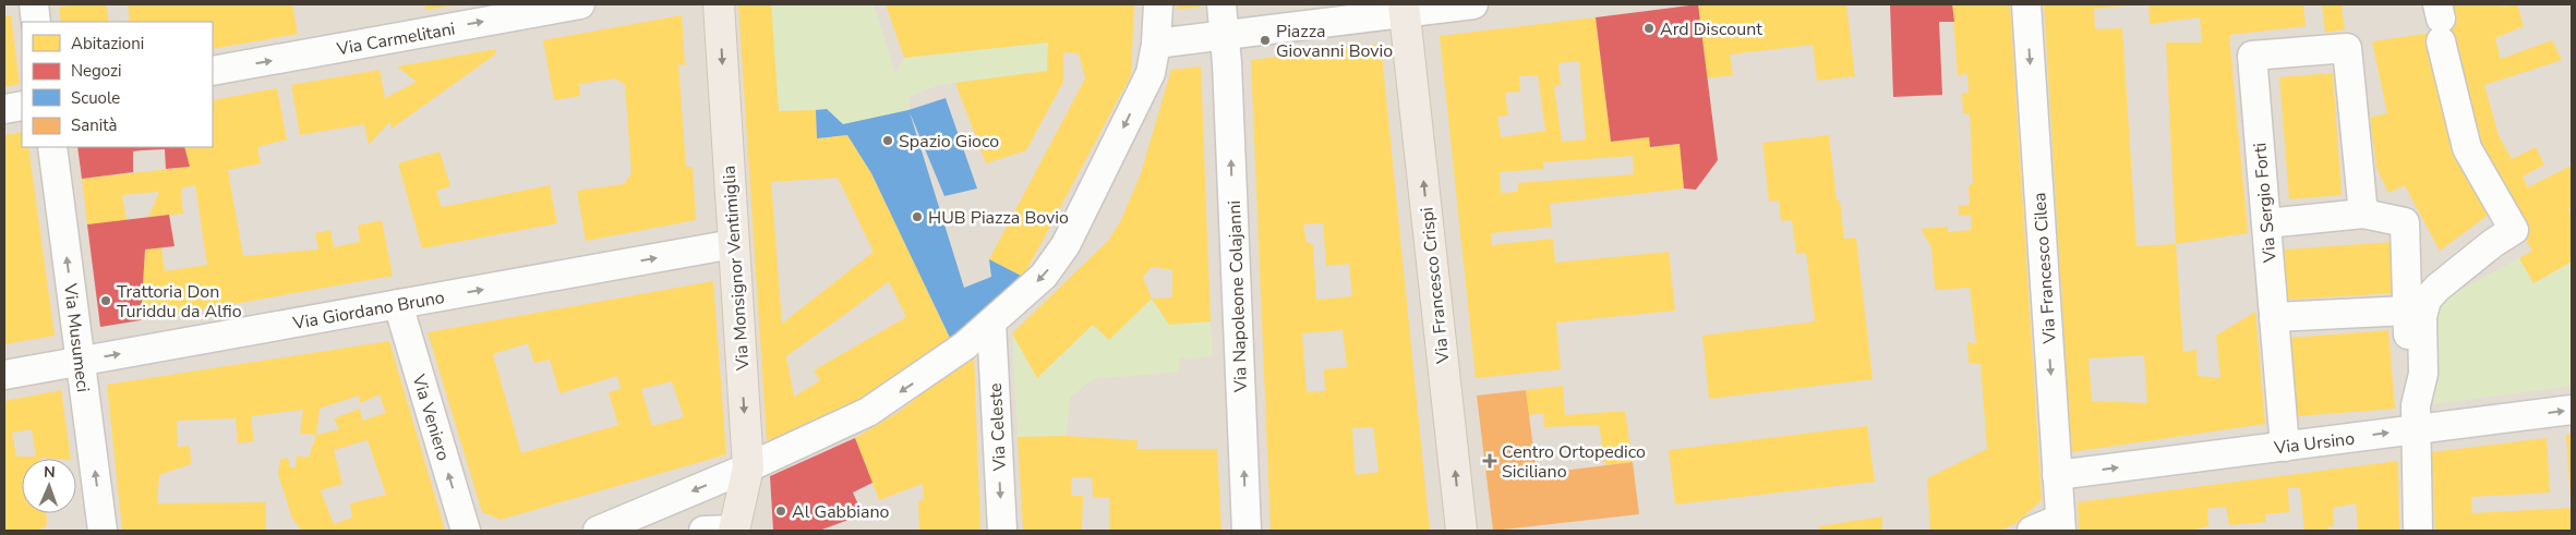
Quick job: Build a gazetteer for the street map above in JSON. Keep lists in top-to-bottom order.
{
  "streets": {
    "main road": ["Via Monsignor Ventimiglia", "Via Francesco Crispi"],
    "street": [
      "Via Carmelitani",
      "Via Sergio Forti",
      "Via Francesco Cilea",
      "Via Napoleone Colajanni",
      "Via Giordano Bruno",
      "Via Musumeci",
      "Via Veniero",
      "Via Celeste",
      "Via Ursino"
    ]
  },
  "crossings": [
    ["Via Sergio Forti", "Via Ursino"],
    ["Via Monsignor Ventimiglia", "Via Giordano Bruno"],
    ["Via Francesco Cilea", "Via Ursino"],
    ["Via Giordano Bruno", "Via Musumeci"],
    ["Via Giordano Bruno", "Via Veniero"]
  ],
  "one_way": [
    "Via Carmelitani",
    "Via Monsignor Ventimiglia",
    "Via Francesco Cilea",
    "Via Francesco Crispi",
    "Via Napoleone Colajanni",
    "Via Giordano Bruno",
    "Via Musumeci",
    "Via Veniero",
    "Via Celeste"
  ],
  "places": {
    "other": [
      "Ard Discount",
      "Piazza Giovanni Bovio",
      "Spazio Gioco",
      "HUB Piazza Bovio",
      "Trattoria Don Turiddu da Alfio",
      "Al Gabbiano"
    ],
    "health": ["Centro Ortopedico Siciliano"]
  },
  "legend": [
    "Abitazioni",
    "Negozi",
    "Scuole",
    "Sanità"
  ],
  "north": "top"
}
